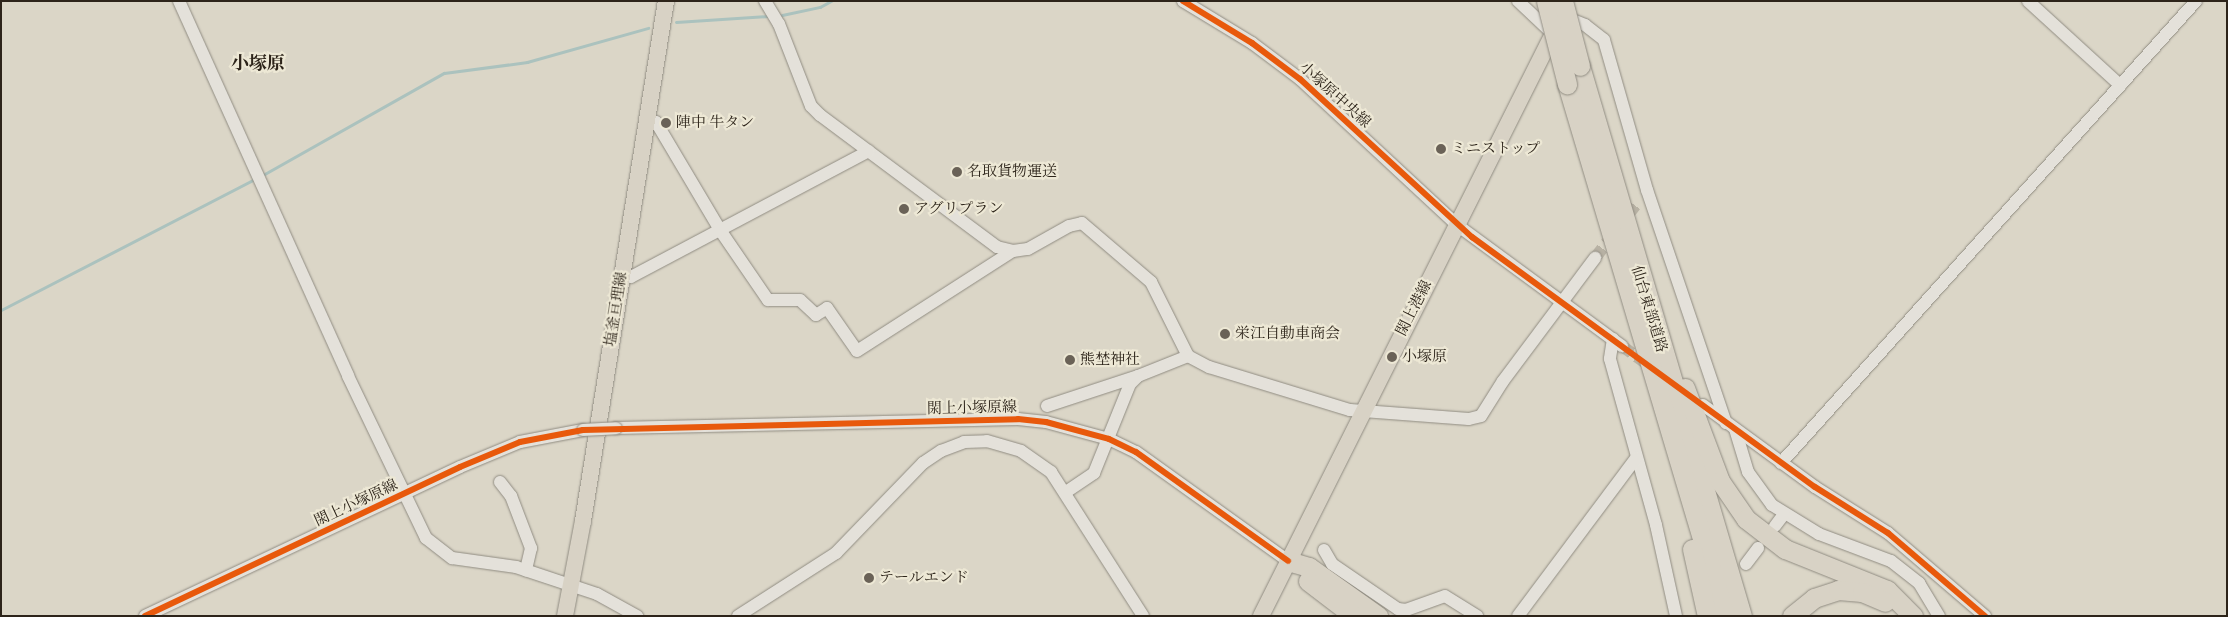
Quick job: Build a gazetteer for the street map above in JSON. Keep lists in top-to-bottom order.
{
  "streets": {
    "highway": ["仙台東部道路"],
    "main road": ["閖上港線", "塩釜亘理線"],
    "street": ["小塚原中央線", "閖上小塚原線"]
  },
  "crossings": [
    ["小塚原中央線", "閖上港線"],
    ["閖上港線", "仙台東部道路"],
    ["閖上港線", "閖上小塚原線"]
  ],
  "districts": ["小塚原"],
  "places": [
    "陣中 牛タン",
    "ミニストップ",
    "名取貨物運送",
    "アグリプラン",
    "栄江自動車商会",
    "小塚原",
    "熊埜神社",
    "テールエンド"
  ]
}
